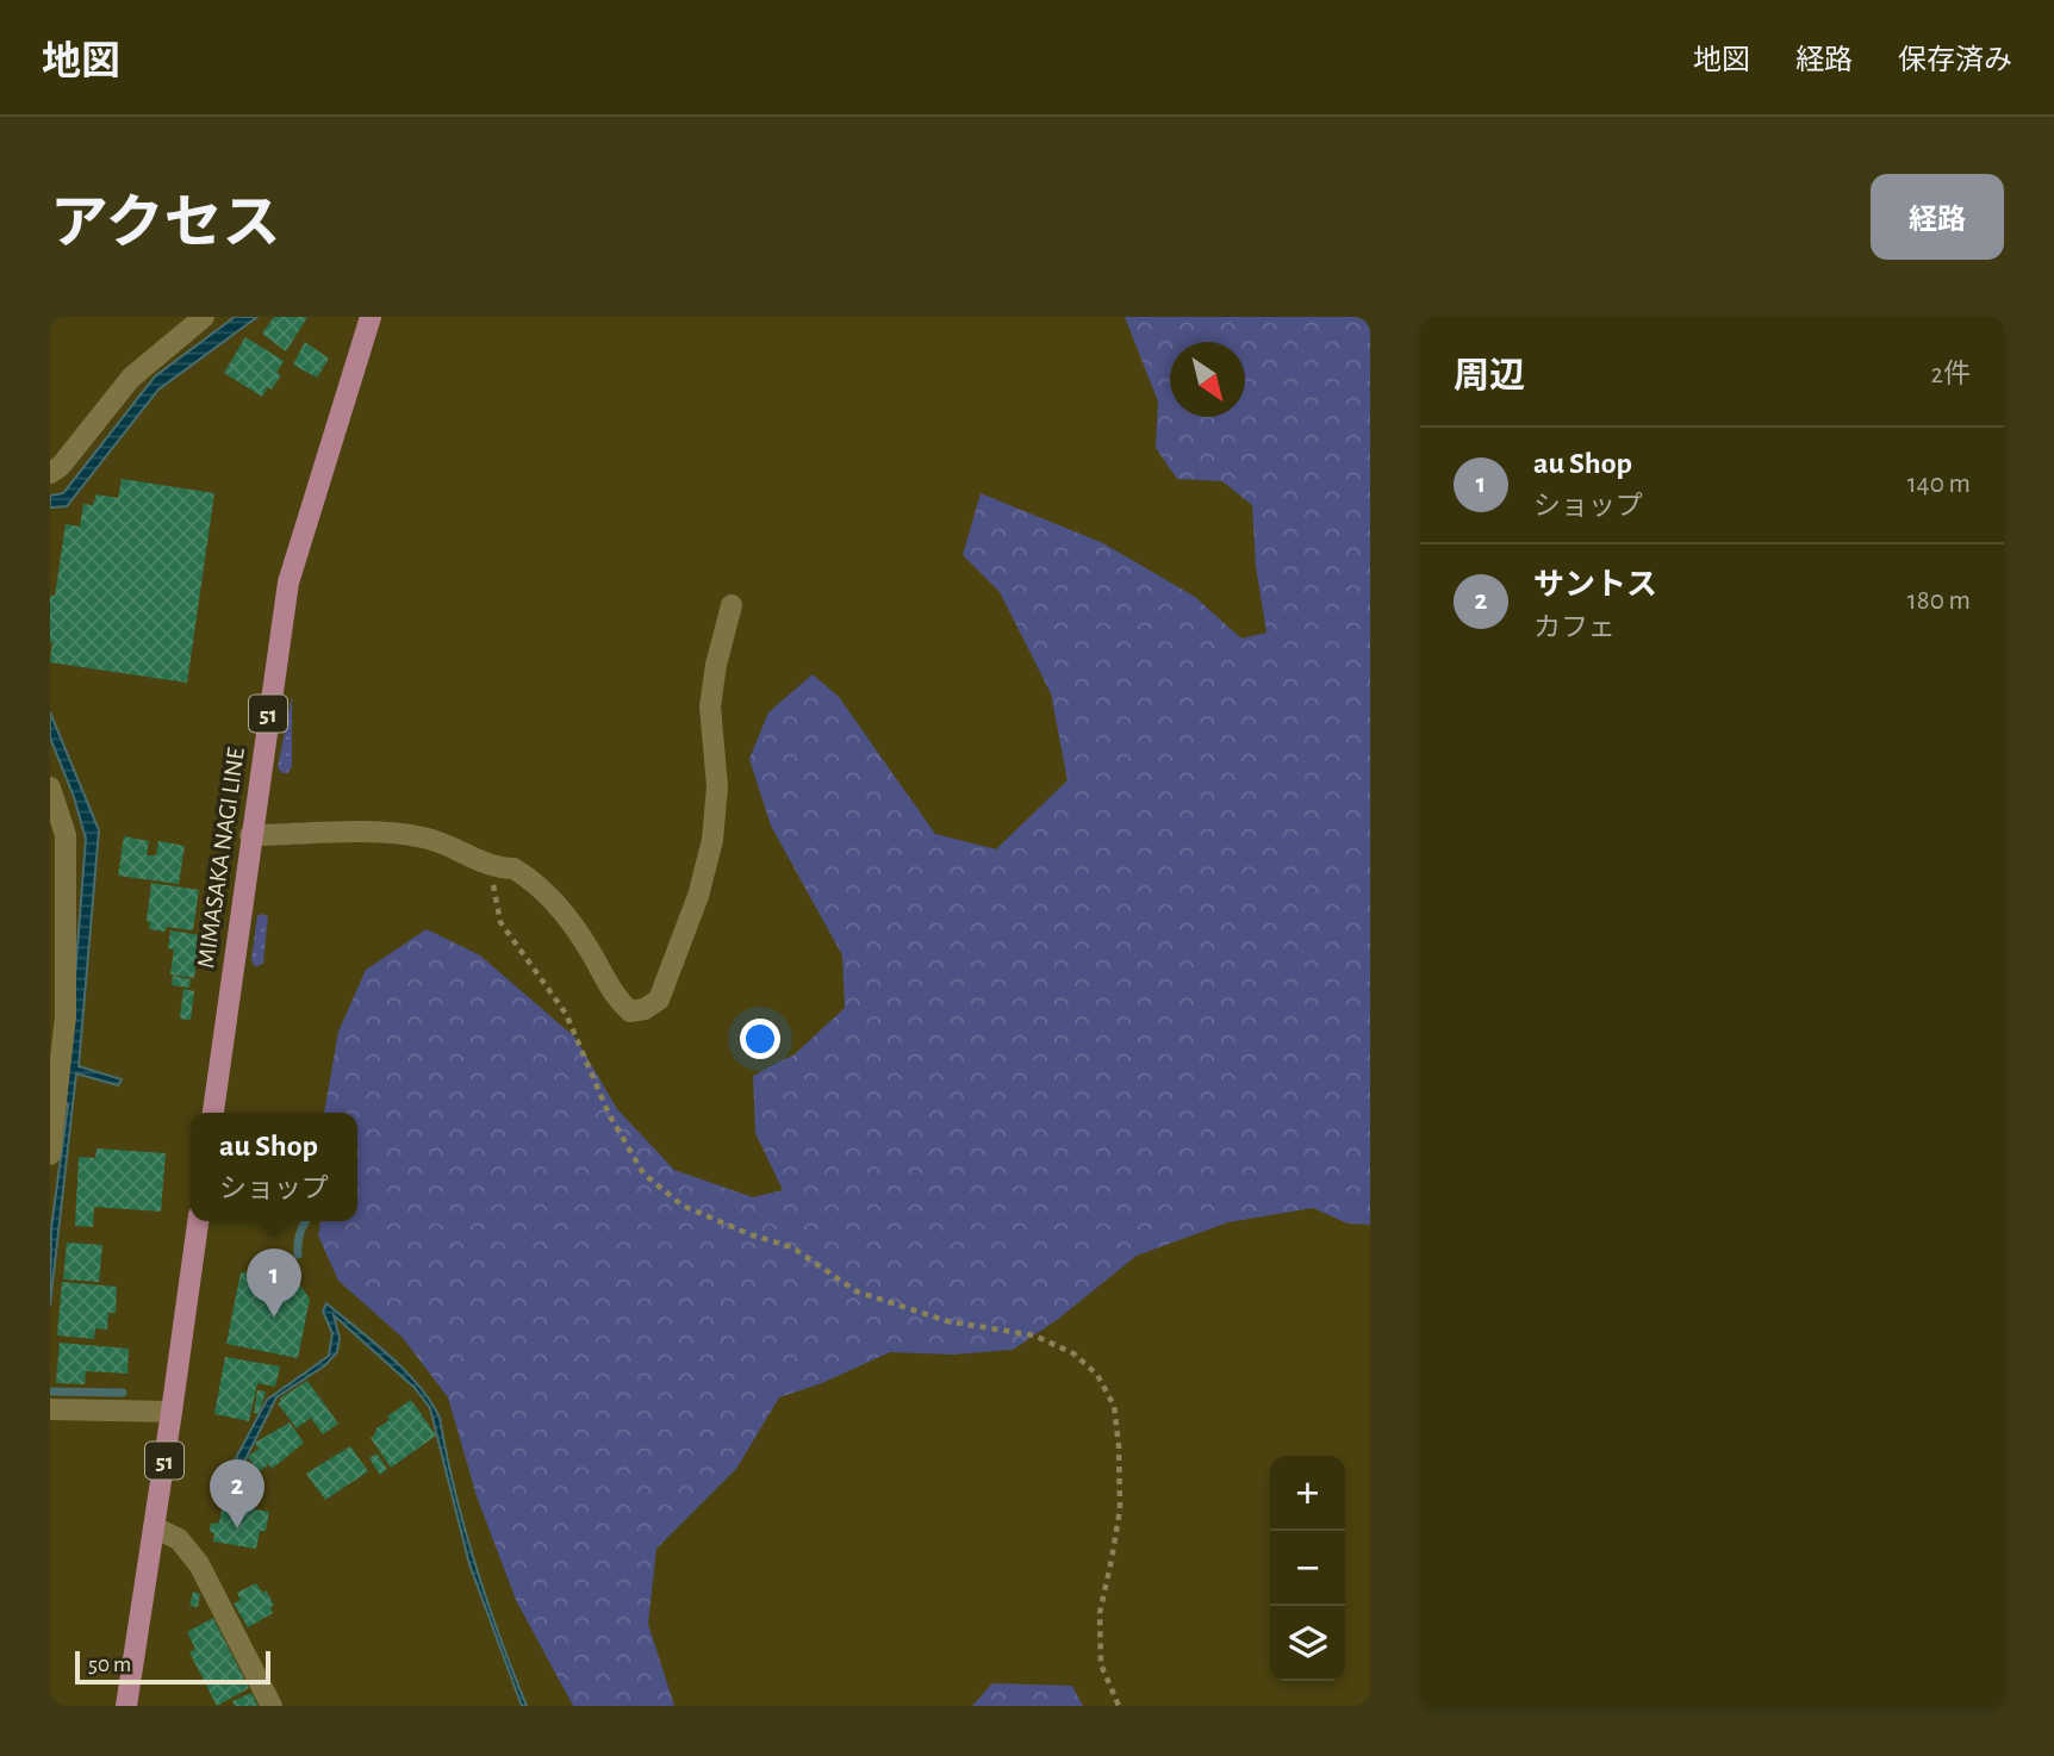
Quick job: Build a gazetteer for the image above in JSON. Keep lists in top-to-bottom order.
{
  "streets": {
    "main road": ["51", "MIMASAKA NAGI LINE"]
  },
  "scale_bar": "50 m",
  "north": "bottom right",
  "page": {
    "header": "地図",
    "nav": ["地図", "経路", "保存済み"],
    "title": "アクセス",
    "buttons": "経路",
    "heading": ["周辺", "2件"],
    "list": [
      {
        "mark": "1",
        "name": "au Shop",
        "note": "ショップ",
        "value": "140 m"
      },
      {
        "mark": "2",
        "name": "サントス",
        "note": "カフェ",
        "value": "180 m"
      }
    ],
    "popup": ["au Shop", "ショップ"],
    "pins": ["1", "2"],
    "map_buttons": ["+", "−"],
    "scale": "50 m"
  }
}
